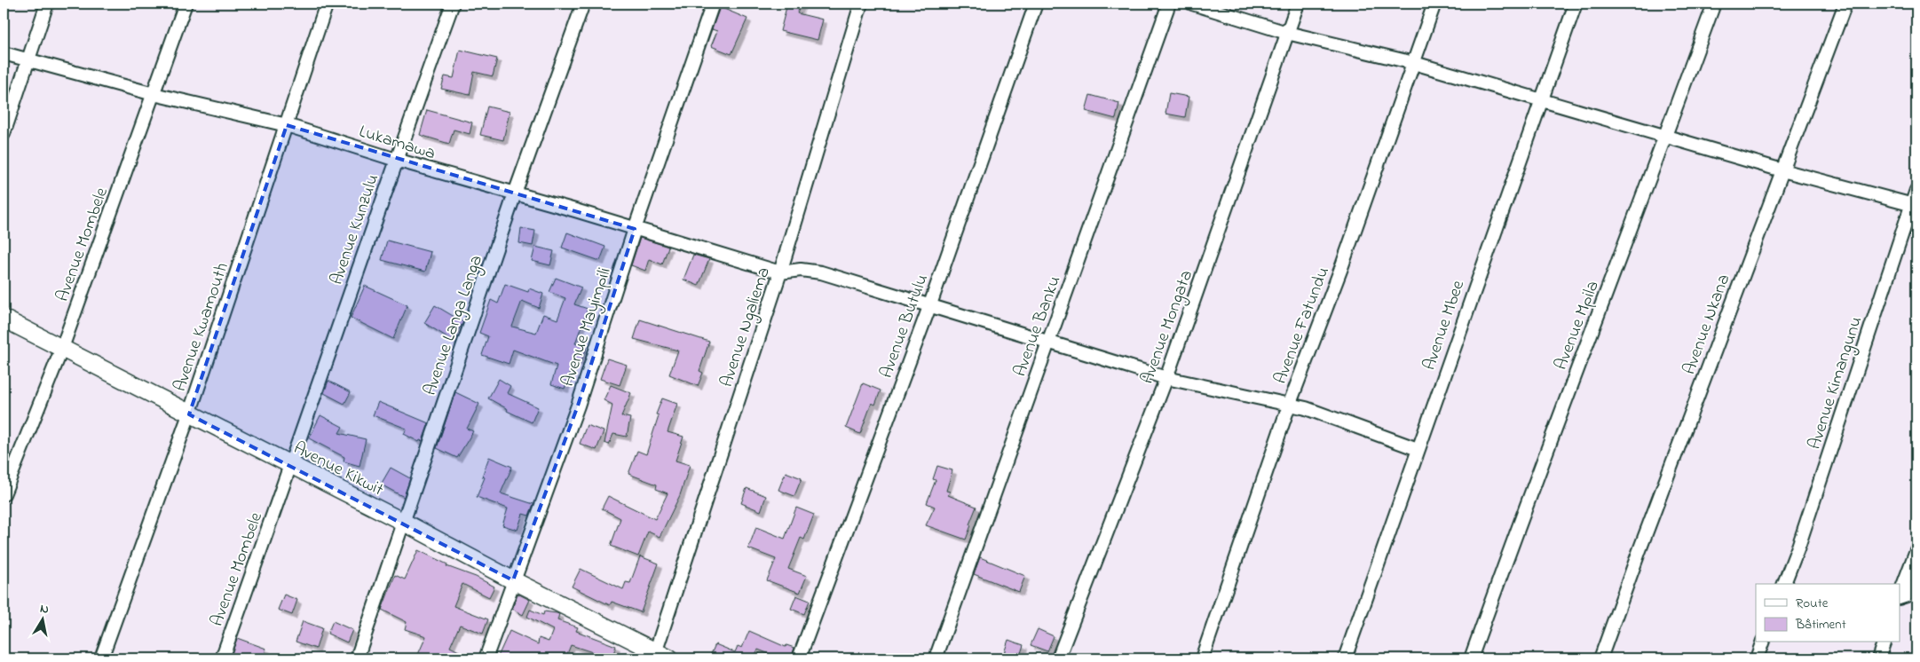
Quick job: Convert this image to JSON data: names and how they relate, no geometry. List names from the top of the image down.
{
  "streets": {
    "main road": ["Avenue Kikwit"],
    "street": [
      "Lukamawa",
      "Avenue Kunzulu",
      "Avenue Mombele",
      "Avenue Nkana",
      "Avenue Langa Langa",
      "Avenue Fatundu",
      "Avenue Mbee",
      "Avenue Mpila",
      "Avenue Butulu",
      "Avenue Banku",
      "Avenue Kwamouth",
      "Avenue Mayimpili",
      "Avenue Ngaliema",
      "Avenue Mongata",
      "Avenue Kimangunu"
    ]
  },
  "crossings": [
    ["Lukamawa", "Avenue Kunzulu"],
    ["Lukamawa", "Avenue Mombele"],
    ["Lukamawa", "Avenue Langa Langa"],
    ["Lukamawa", "Avenue Kwamouth"],
    ["Lukamawa", "Avenue Mayimpili"],
    ["Lukamawa", "Avenue Ngaliema"],
    ["Avenue Kunzulu", "Avenue Mombele"],
    ["Avenue Kunzulu", "Avenue Kikwit"],
    ["Avenue Mombele", "Avenue Kikwit"],
    ["Avenue Langa Langa", "Avenue Kikwit"],
    ["Avenue Kwamouth", "Avenue Kikwit"],
    ["Avenue Mayimpili", "Avenue Kikwit"],
    ["Avenue Ngaliema", "Avenue Kikwit"]
  ],
  "legend": ["Route", "Bâtiment"],
  "north": "top"
}
